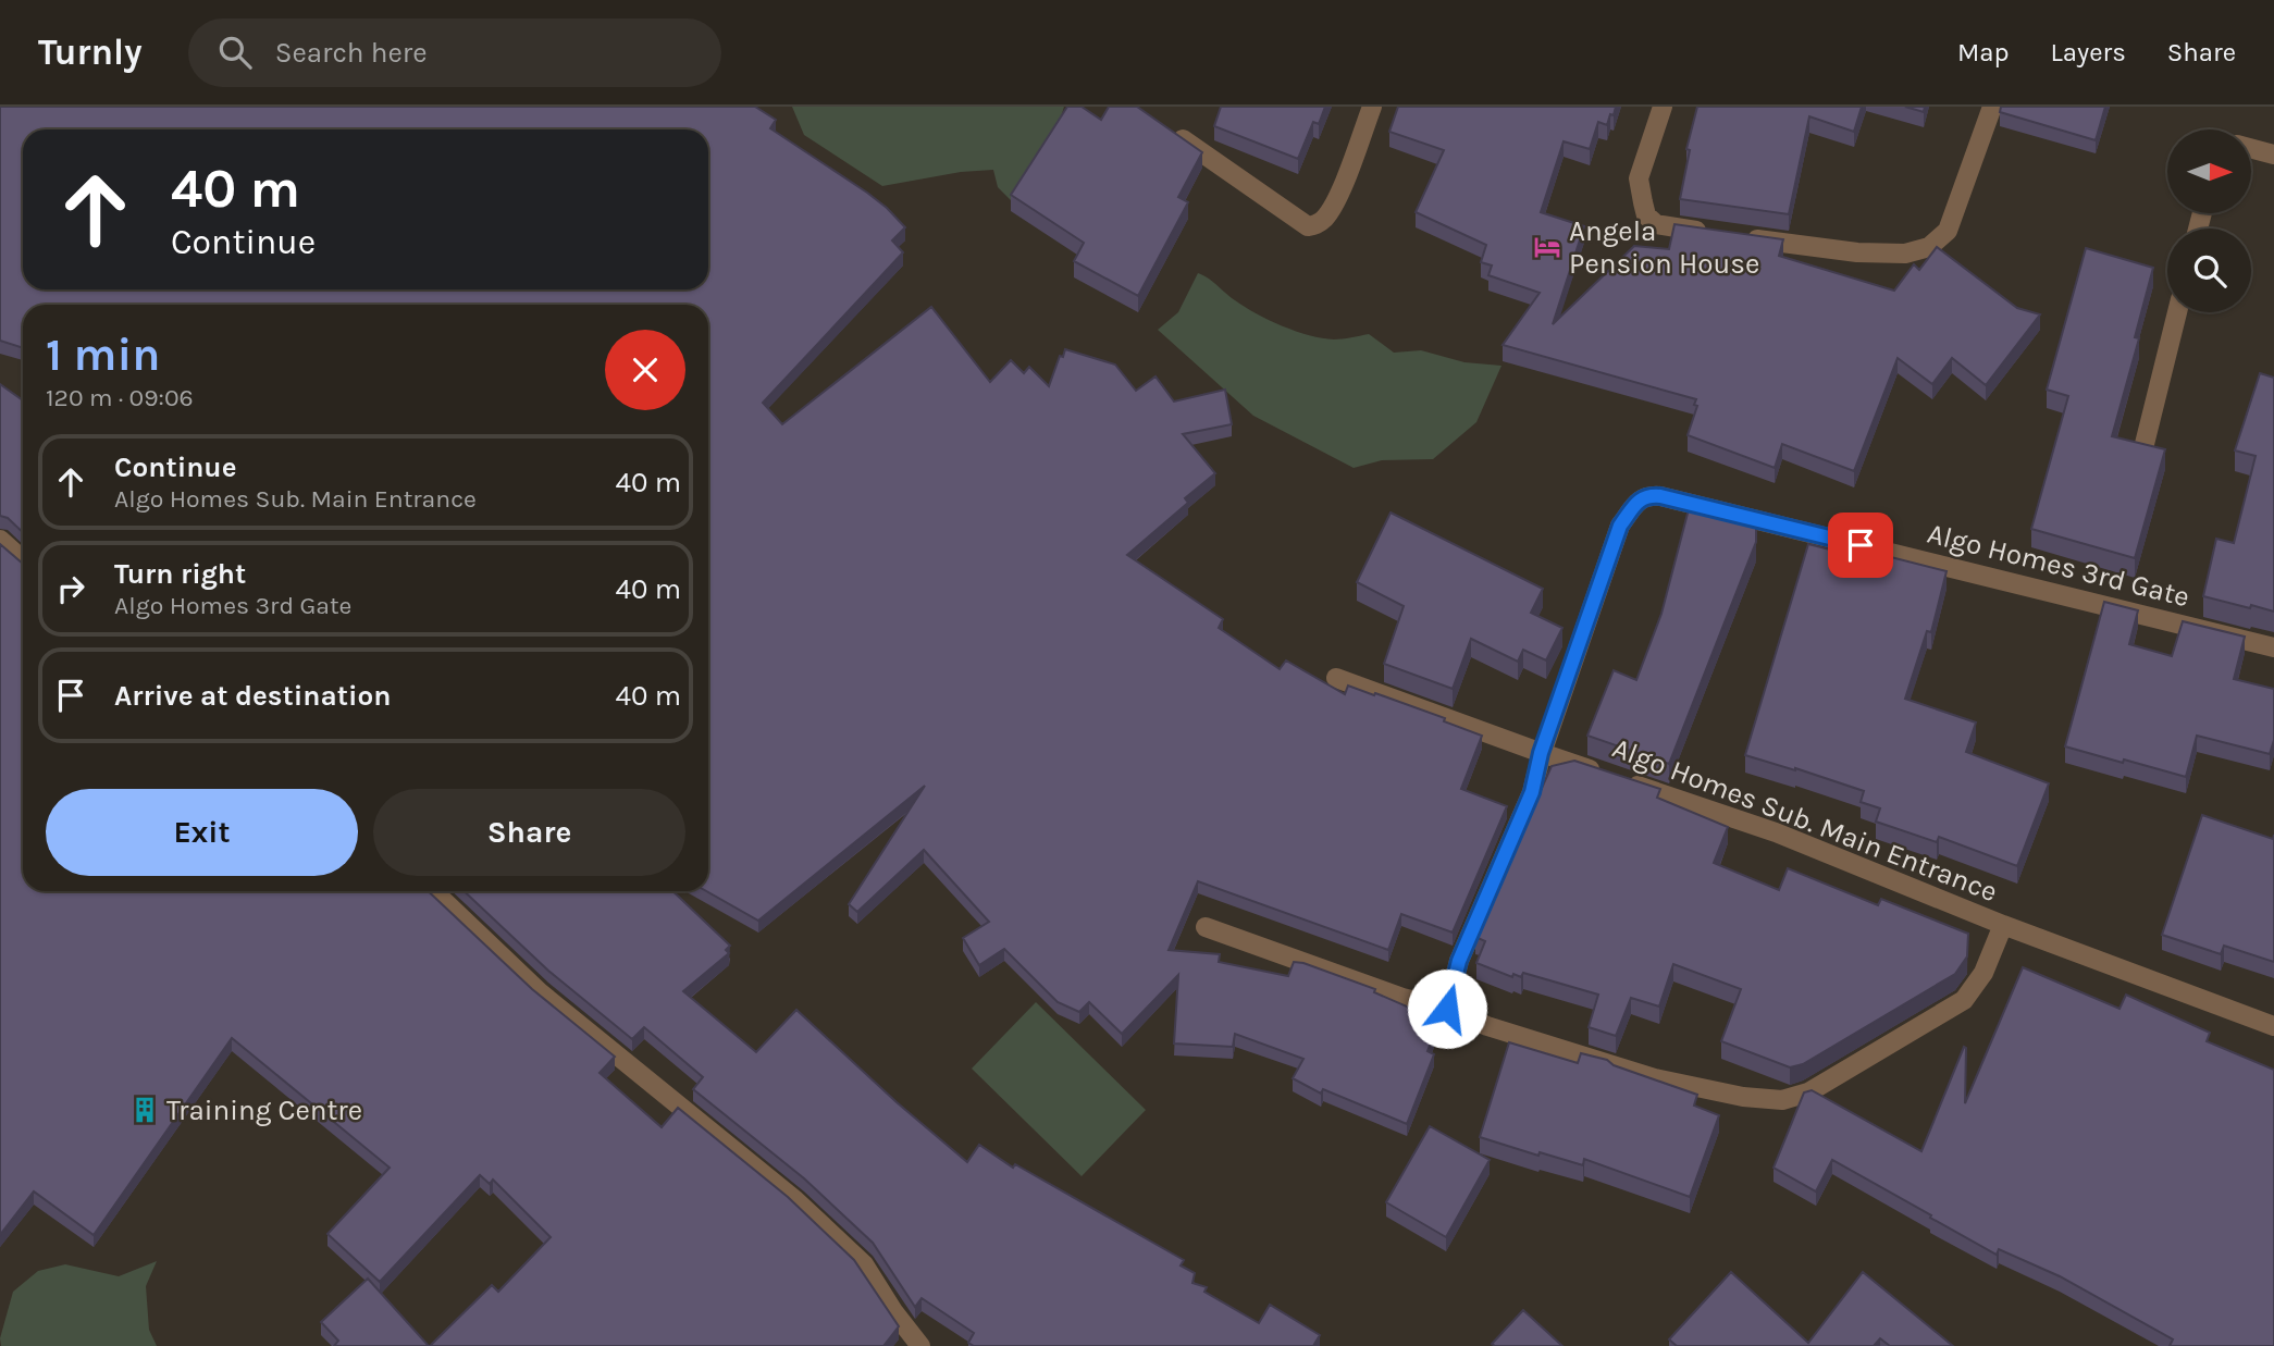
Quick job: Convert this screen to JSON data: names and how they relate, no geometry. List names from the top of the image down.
{
  "streets": {
    "street": ["Algo Homes 3rd Gate", "Algo Homes Sub. Main Entrance"]
  },
  "crossings": [
    ["Algo Homes 3rd Gate", "Algo Homes Sub. Main Entrance"]
  ],
  "places": {
    "hotel": ["Angela Pension House"],
    "building": ["Training Centre"]
  },
  "north": "right",
  "page": {
    "header": "Turnly",
    "search": "Search here",
    "nav": ["Map", "Layers", "Share"],
    "turn": ["40 m", "Continue"],
    "heading": ["1 min", "120 m · 09:06"],
    "list": [
      {
        "name": "Continue",
        "note": "Algo Homes Sub. Main Entrance",
        "value": "40 m"
      },
      {
        "name": "Turn right",
        "note": "Algo Homes 3rd Gate",
        "value": "40 m"
      },
      {
        "name": "Arrive at destination",
        "value": "40 m"
      }
    ],
    "buttons": ["Exit", "Share"]
  }
}
